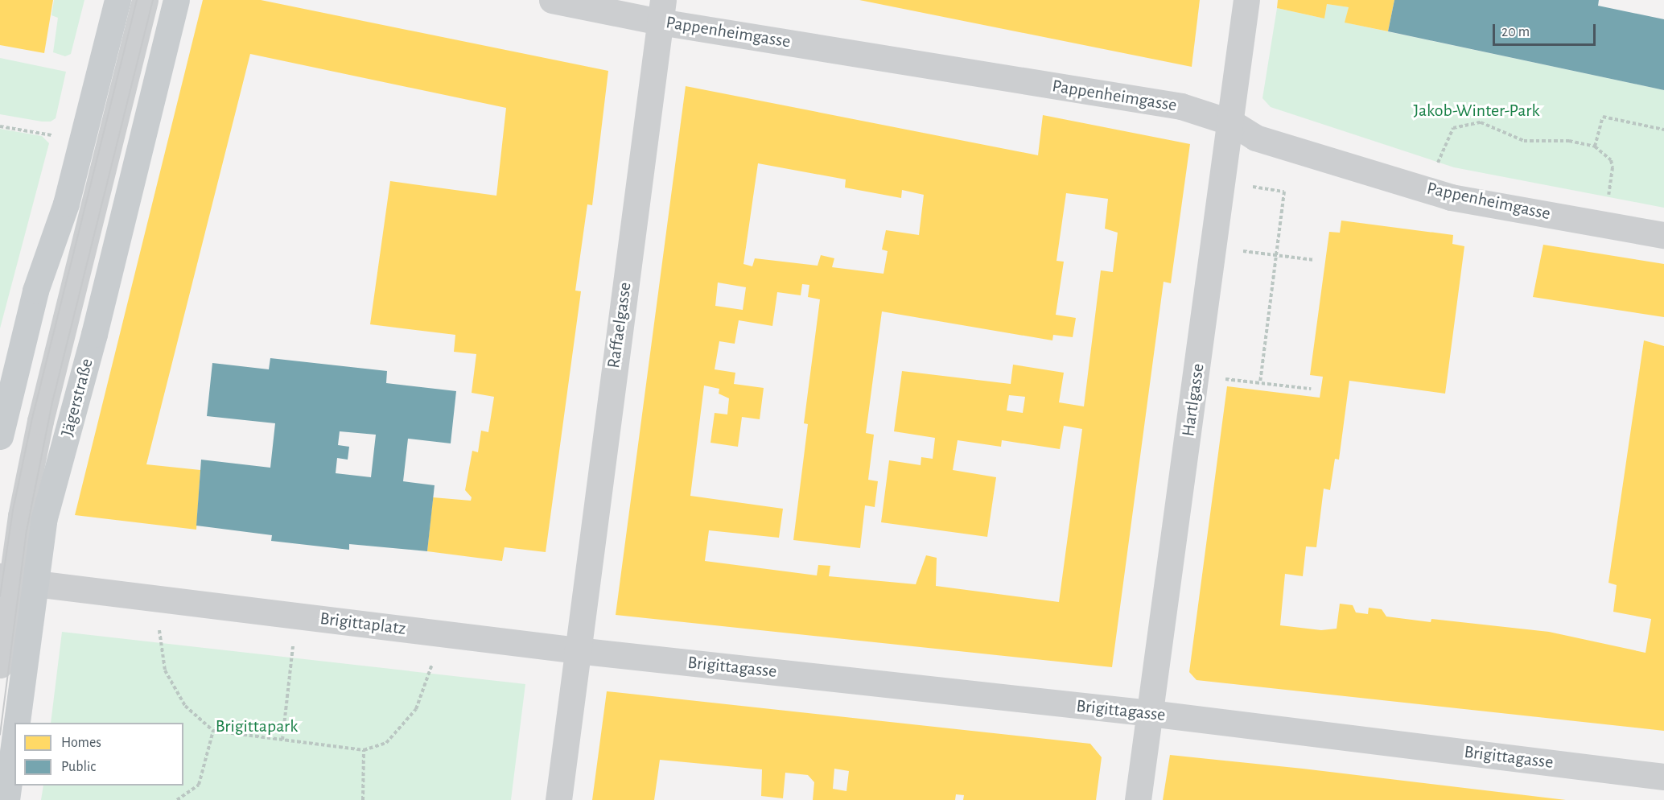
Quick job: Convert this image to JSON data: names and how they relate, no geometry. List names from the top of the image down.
{
  "streets": {
    "main road": ["Jägerstraße"],
    "street": [
      "Pappenheimgasse",
      "Raffaelgasse",
      "Hartlgasse",
      "Brigittaplatz",
      "Brigittagasse"
    ]
  },
  "crossings": [
    ["Pappenheimgasse", "Raffaelgasse"],
    ["Pappenheimgasse", "Hartlgasse"],
    ["Raffaelgasse", "Brigittaplatz"],
    ["Raffaelgasse", "Brigittagasse"],
    ["Jägerstraße", "Brigittaplatz"],
    ["Hartlgasse", "Brigittagasse"],
    ["Brigittaplatz", "Brigittagasse"]
  ],
  "parks": ["Jakob-Winter-Park", "Brigittapark"],
  "legend": ["Homes", "Public"],
  "scale_bar": "20 m"
}
